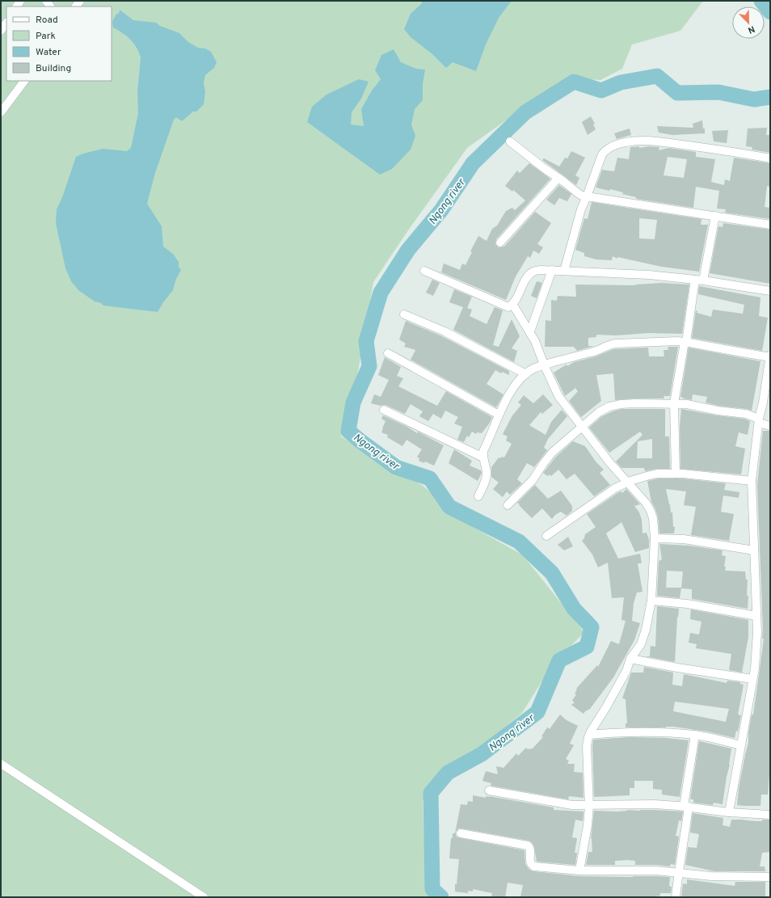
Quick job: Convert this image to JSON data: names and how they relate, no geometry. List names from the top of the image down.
{
  "water": ["Ngong river"],
  "legend": [
    "Road",
    "Park",
    "Water",
    "Building"
  ],
  "north": "bottom right"
}
